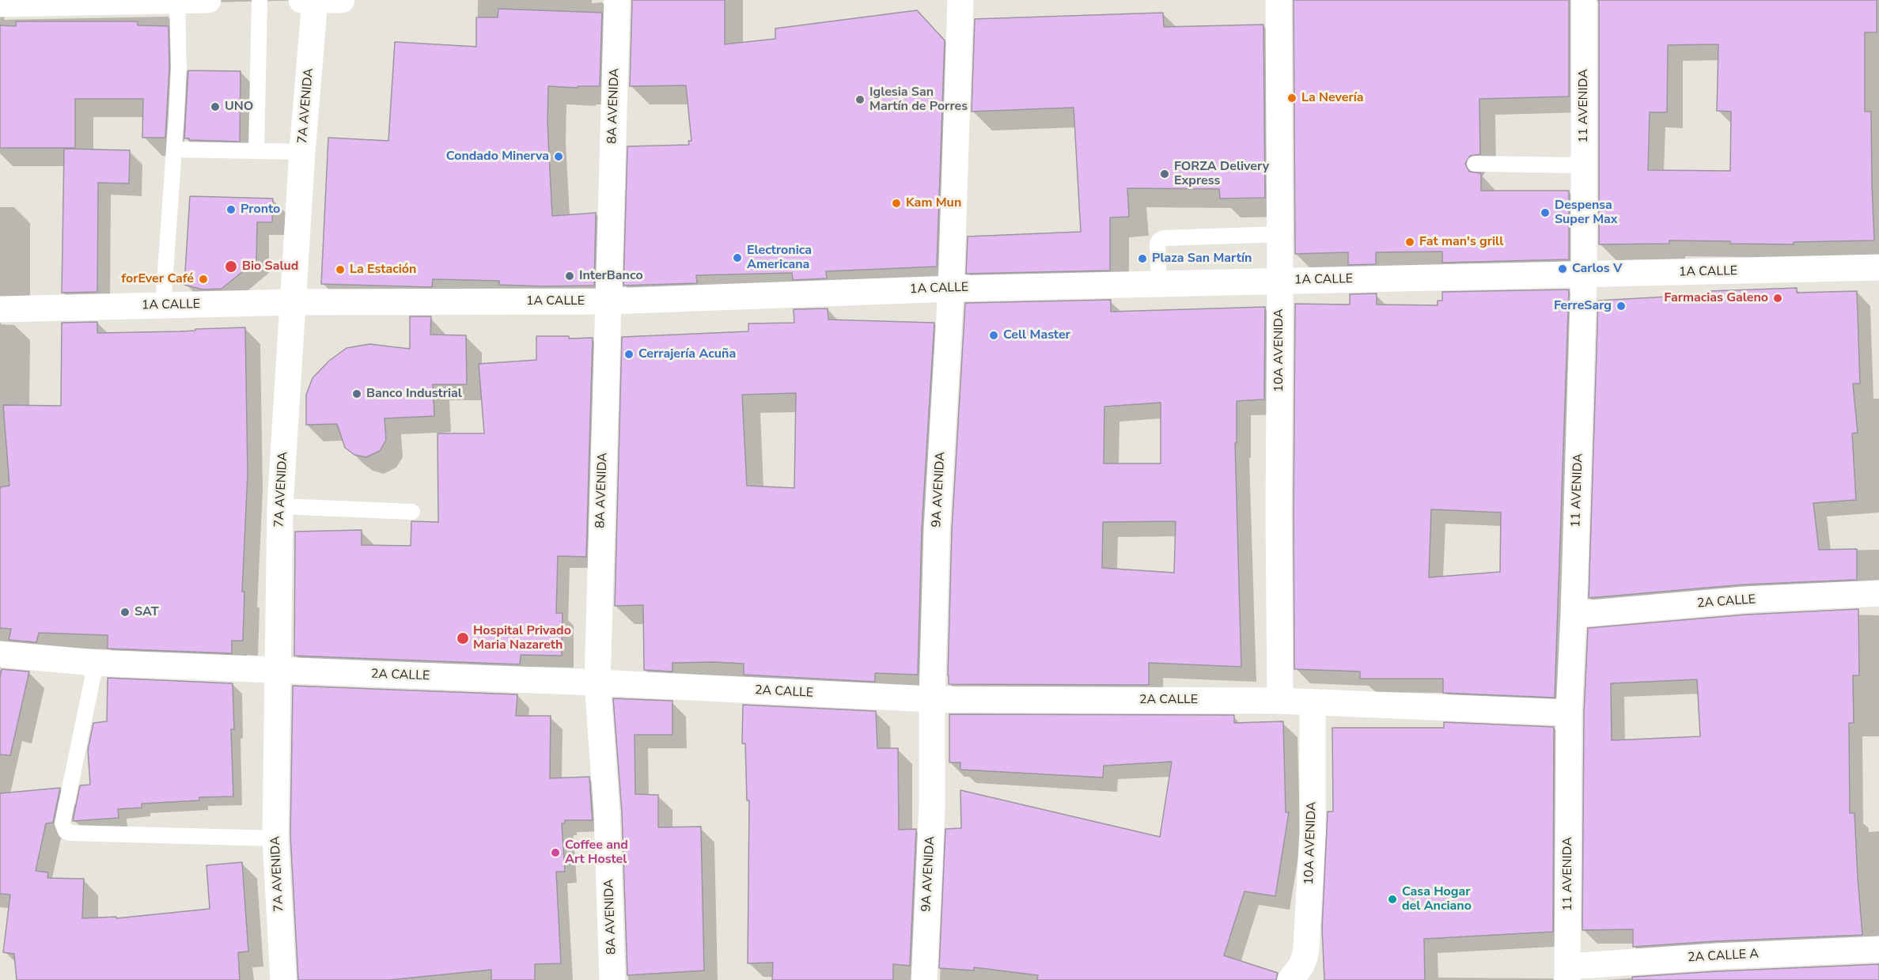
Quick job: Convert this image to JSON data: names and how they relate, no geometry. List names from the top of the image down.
{
  "streets": {
    "street": [
      "7A AVENIDA",
      "8A AVENIDA",
      "11 AVENIDA",
      "1A CALLE",
      "10A AVENIDA",
      "9A AVENIDA",
      "2A CALLE",
      "2A CALLE A"
    ]
  },
  "crossings": [
    ["7A AVENIDA", "1A CALLE"],
    ["7A AVENIDA", "2A CALLE"],
    ["8A AVENIDA", "1A CALLE"],
    ["8A AVENIDA", "2A CALLE"],
    ["11 AVENIDA", "1A CALLE"],
    ["11 AVENIDA", "2A CALLE"],
    ["11 AVENIDA", "2A CALLE A"],
    ["1A CALLE", "10A AVENIDA"],
    ["1A CALLE", "9A AVENIDA"],
    ["10A AVENIDA", "2A CALLE"],
    ["9A AVENIDA", "2A CALLE"]
  ],
  "places": [
    "La Nevería",
    "Iglesia San Martín de Porres",
    "UNO",
    "Condado Minerva",
    "FORZA Delivery Express",
    "Kam Mun",
    "Pronto",
    "Despensa Super Max",
    "Fat man's grill",
    "Electronica Americana",
    "Plaza San Martín",
    "Bio Salud",
    "Carlos V",
    "La Estación",
    "InterBanco",
    "forEver Café",
    "Farmacias Galeno",
    "FerreSarg",
    "Cell Master",
    "Cerrajería Acuña",
    "Banco Industrial",
    "SAT",
    "Hospital Privado Maria Nazareth",
    "Coffee and Art Hostel",
    "Casa Hogar del Anciano"
  ]
}
